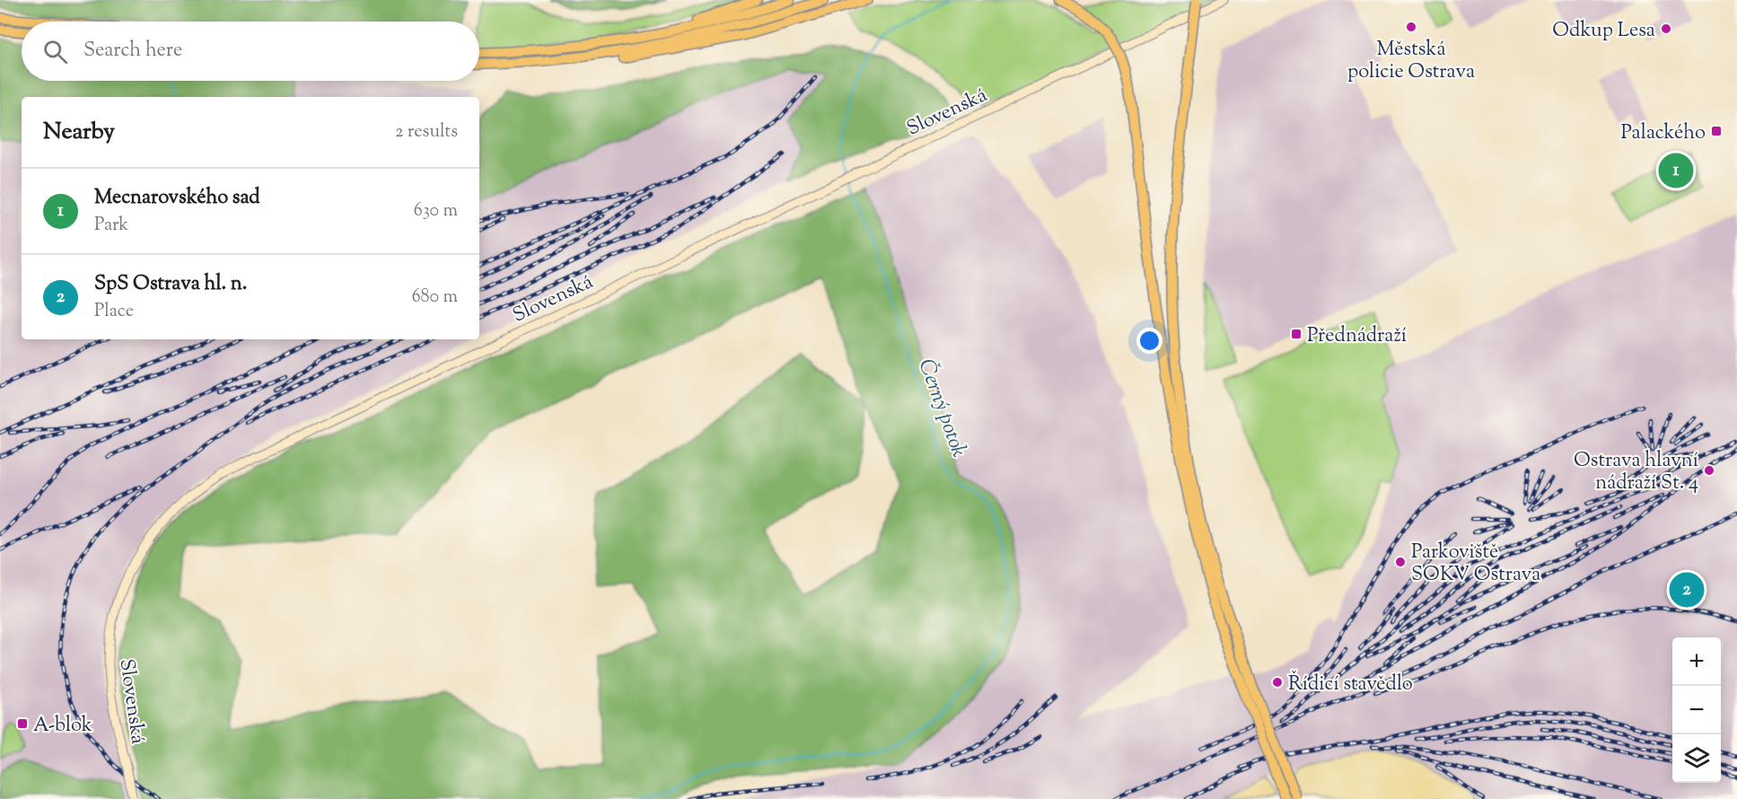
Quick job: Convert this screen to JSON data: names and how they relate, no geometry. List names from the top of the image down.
{
  "streets": {
    "street": ["Slovenská"]
  },
  "water": ["Černý potok"],
  "places": {
    "other": [
      "Městská policie Ostrava",
      "Odkup Lesa",
      "Ostrava hlavní nádraží St. 4",
      "Parkoviště SOKV Ostrava",
      "Řídicí stavědlo"
    ],
    "transit": ["Palackého", "Přednádraží", "A-blok"]
  },
  "page": {
    "search": "Search here",
    "heading": ["Nearby", "2 results"],
    "pins": ["1", "2"],
    "list": [
      {
        "mark": "1",
        "name": "Mecnarovského sad",
        "note": "Park",
        "value": "630 m"
      },
      {
        "mark": "2",
        "name": "SpS Ostrava hl. n.",
        "note": "Place",
        "value": "680 m"
      }
    ],
    "map_buttons": ["+", "−"]
  }
}
